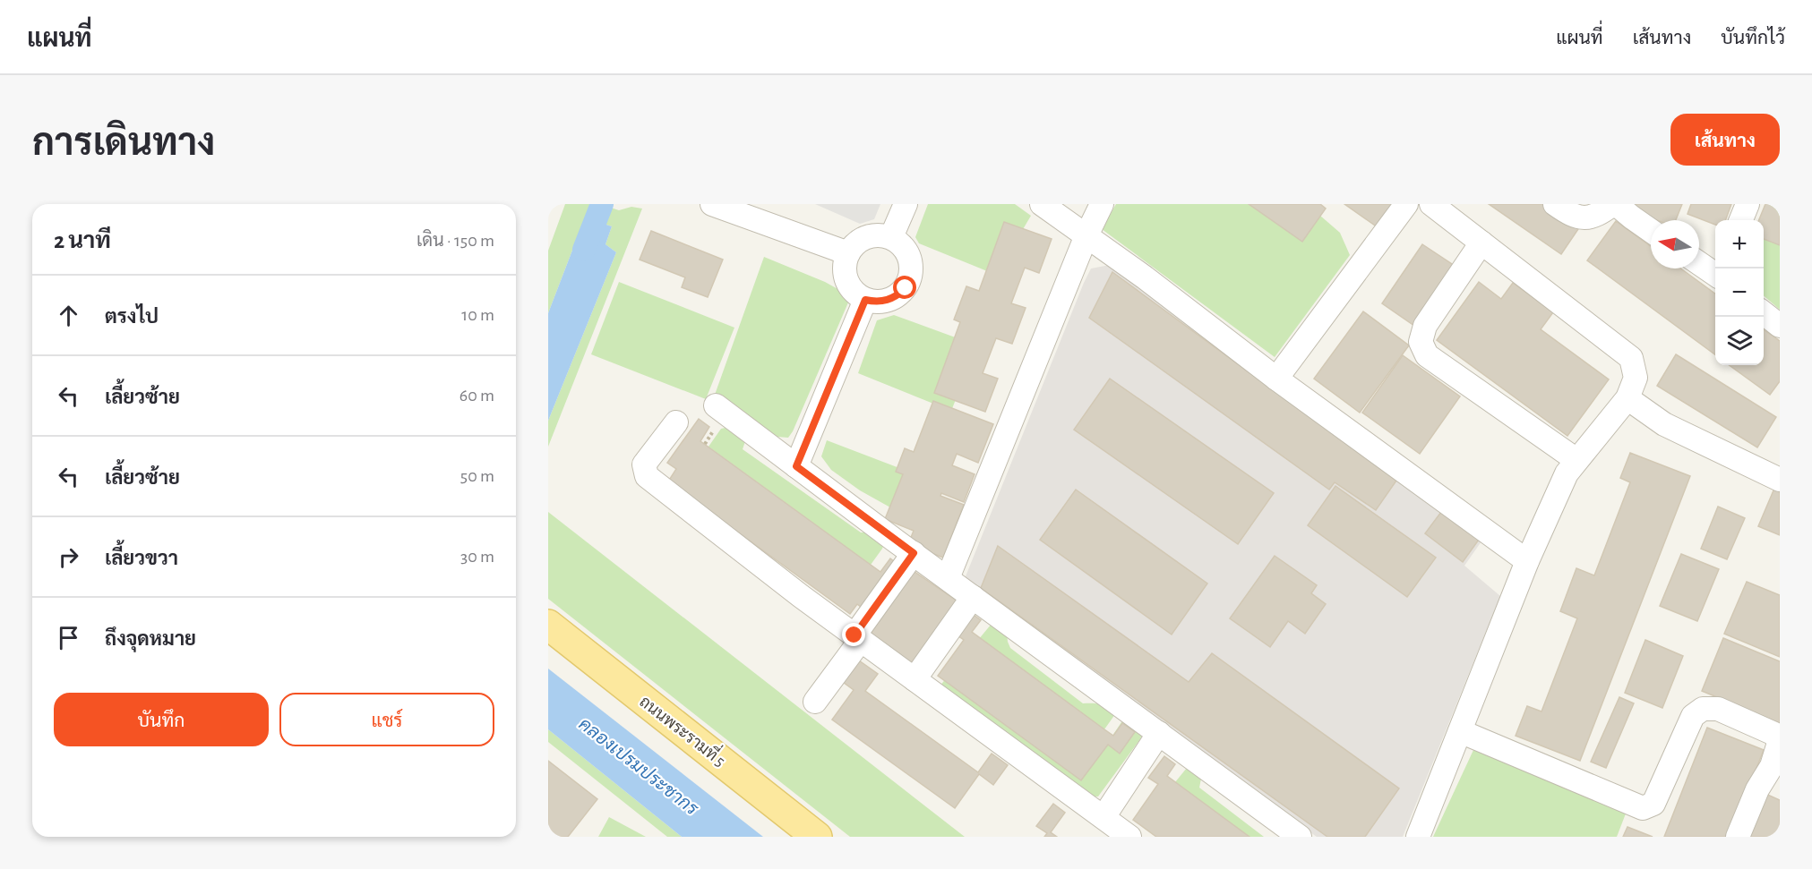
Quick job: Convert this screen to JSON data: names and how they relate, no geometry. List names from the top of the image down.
{
  "streets": {
    "main road": ["ถนนพระรามที่ 5"]
  },
  "water": ["คลองเปรมประชากร"],
  "north": "left",
  "page": {
    "header": "แผนที่",
    "nav": ["แผนที่", "เส้นทาง", "บันทึกไว้"],
    "buttons": [
      "เส้นทาง",
      ["บันทึก", "แชร์"]
    ],
    "title": "การเดินทาง",
    "heading": ["2 นาที", "เดิน · 150 m"],
    "map_buttons": ["+", "−"],
    "list": [
      ["ตรงไป", "10 m"],
      ["เลี้ยวซ้าย", "60 m"],
      ["เลี้ยวซ้าย", "50 m"],
      ["เลี้ยวขวา", "30 m"],
      "ถึงจุดหมาย"
    ]
  }
}
